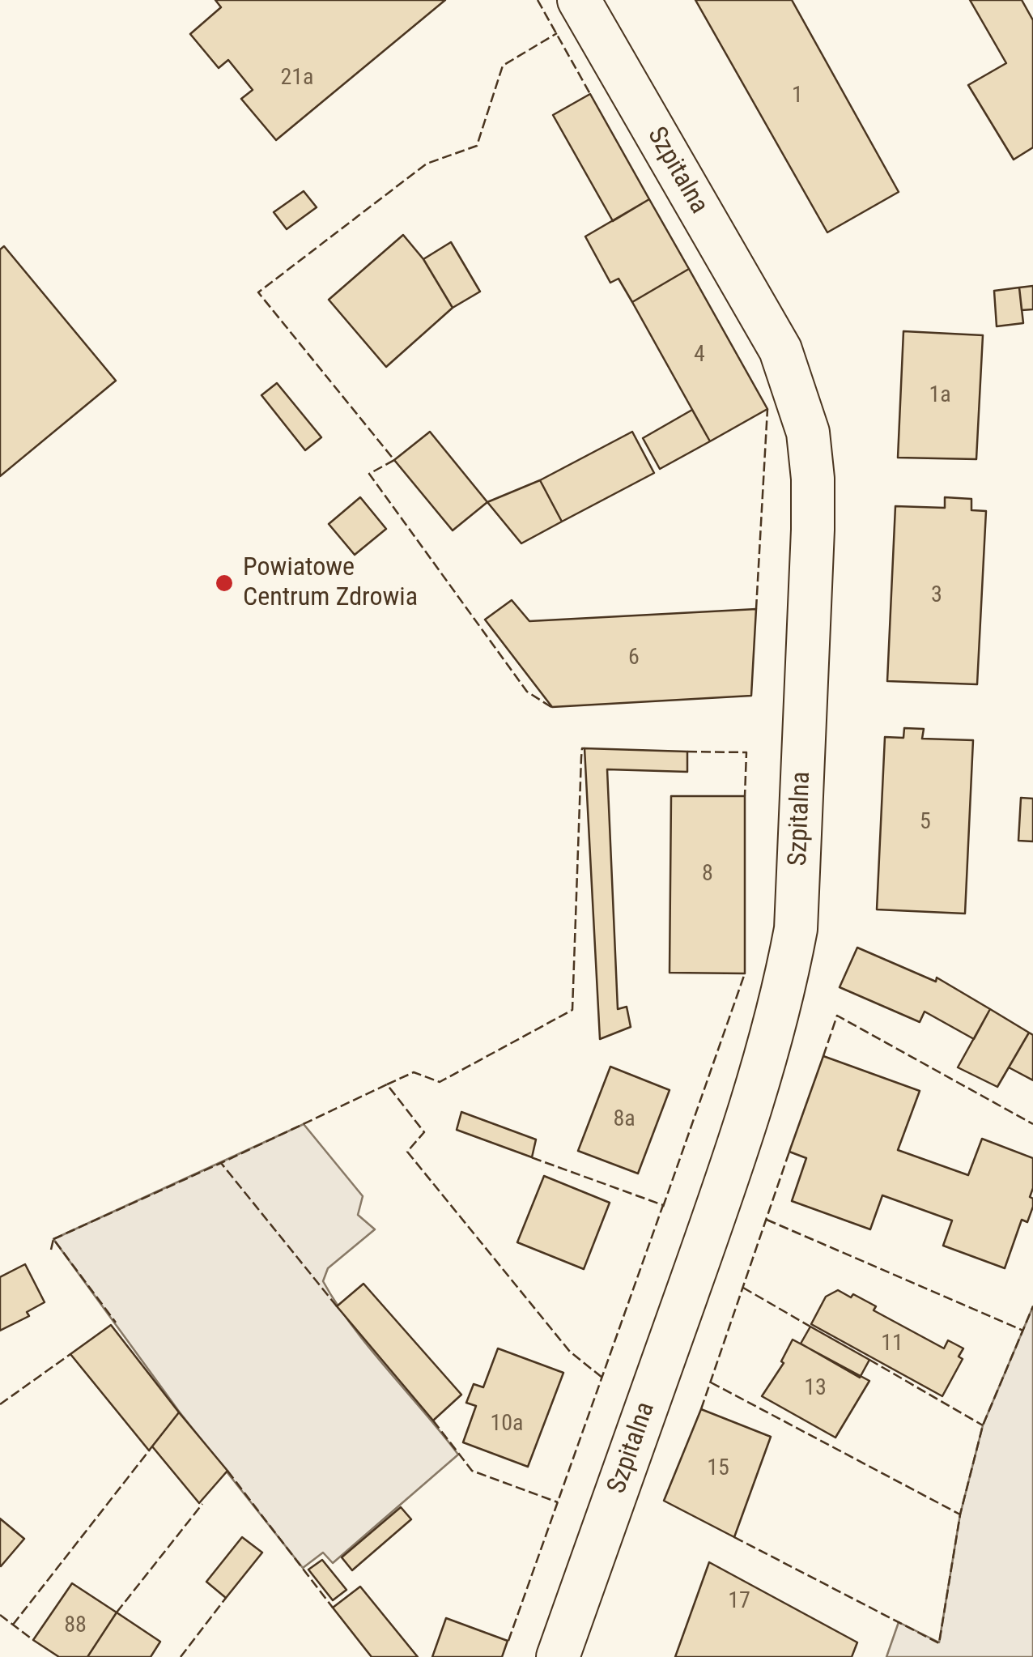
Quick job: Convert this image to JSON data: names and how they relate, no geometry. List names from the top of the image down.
{
  "streets": {
    "street": ["Szpitalna"]
  },
  "places": ["Powiatowe Centrum Zdrowia"],
  "house_numbers": [
    "21a",
    "1",
    "4",
    "1a",
    "3",
    "6",
    "5",
    "8",
    "8a",
    "11",
    "13",
    "10a",
    "15",
    "17",
    "88"
  ]
}
